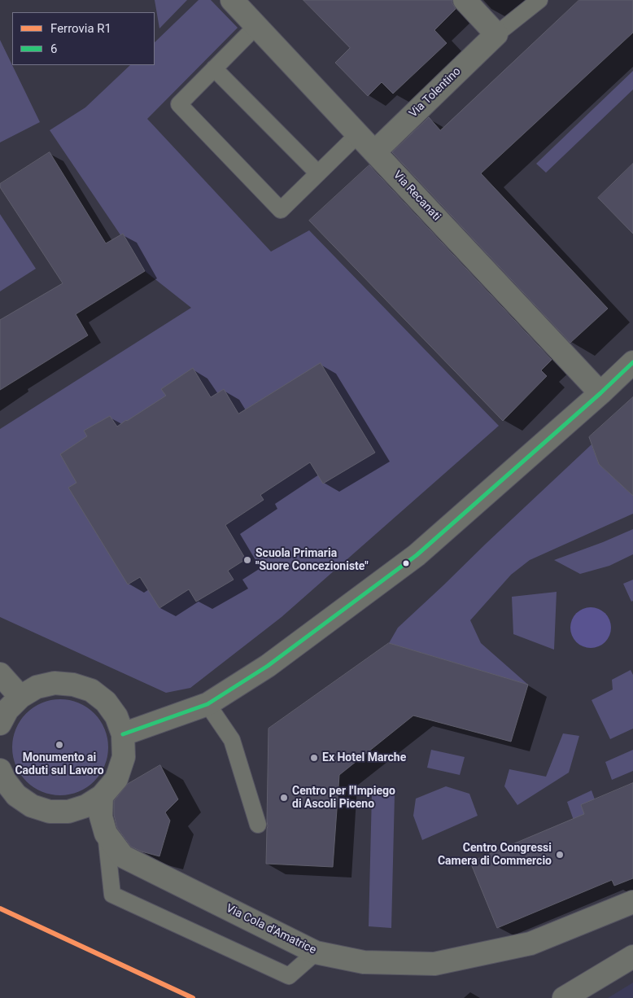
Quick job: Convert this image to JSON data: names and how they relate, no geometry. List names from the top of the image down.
{
  "streets": {
    "street": ["Via Tolentino", "Via Recanati", "Via Cola d'Amatrice"]
  },
  "crossings": [
    ["Via Tolentino", "Via Recanati"]
  ],
  "places": [
    "Scuola Primaria \"Suore Concezioniste\"",
    "Monumento ai Caduti sul Lavoro",
    "Ex Hotel Marche",
    "Centro per l'Impiego di Ascoli Piceno",
    "Centro Congressi Camera di Commercio"
  ],
  "lines": ["transit line 6", "rail line R1"],
  "legend": ["Ferrovia R1", "6"]
}
